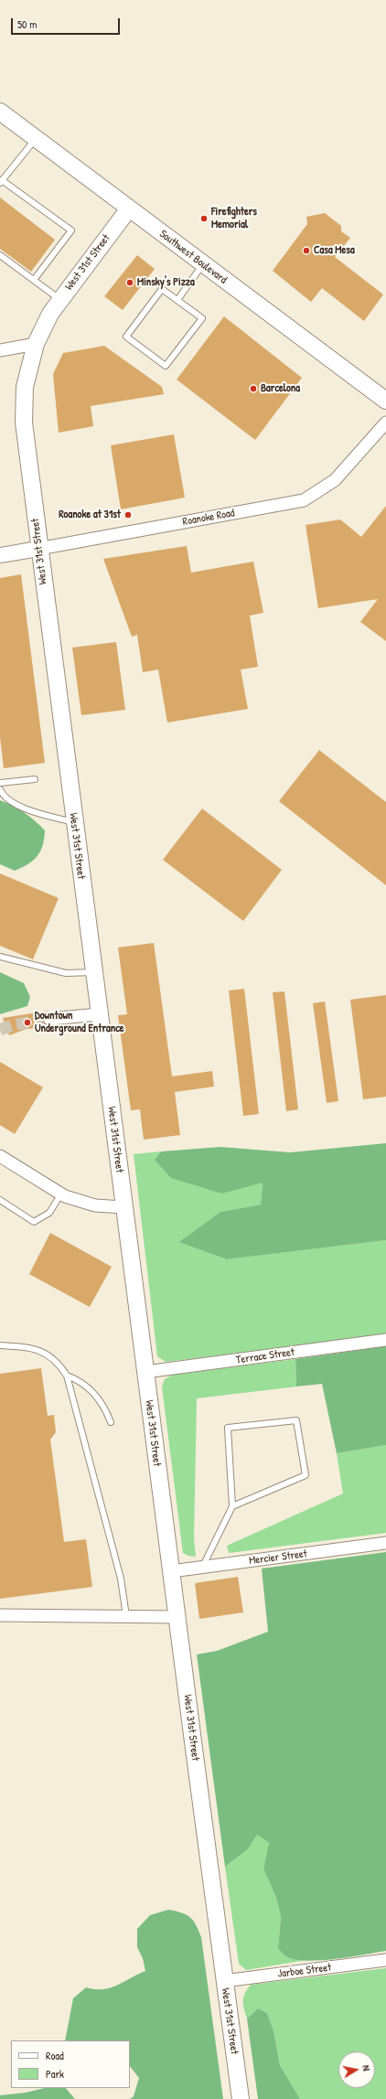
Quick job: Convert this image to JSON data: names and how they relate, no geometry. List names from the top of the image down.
{
  "streets": {
    "main road": ["Southwest Boulevard", "West 31st Street"],
    "street": [
      "Roanoke Road",
      "Terrace Street",
      "Mercier Street",
      "Jarboe Street"
    ]
  },
  "crossings": [
    ["Southwest Boulevard", "West 31st Street"],
    ["West 31st Street", "Roanoke Road"],
    ["West 31st Street", "Terrace Street"],
    ["West 31st Street", "Mercier Street"],
    ["West 31st Street", "Jarboe Street"]
  ],
  "places": [
    "Firefighters Memorial",
    "Casa Mesa",
    "Minsky's Pizza",
    "Barcelona",
    "Roanoke at 31st",
    "Downtown Underground Entrance"
  ],
  "legend": ["Road", "Park"],
  "scale_bar": "50 m",
  "north": "right"
}
